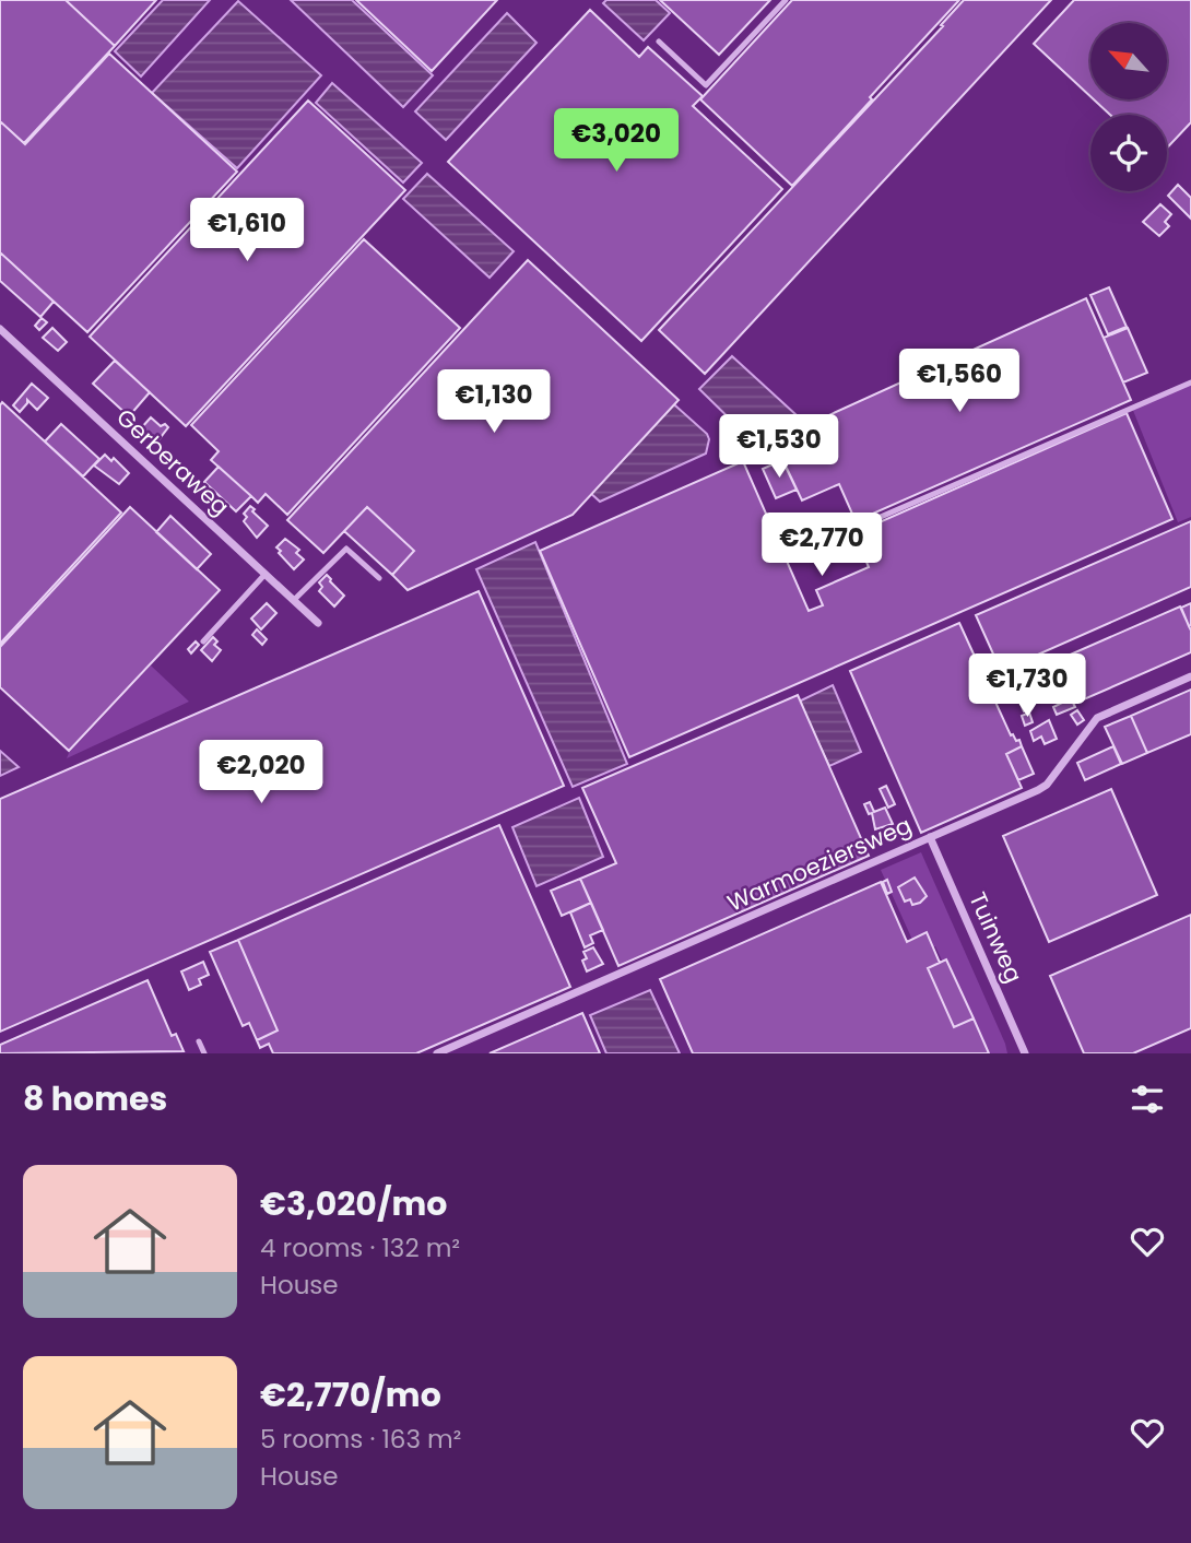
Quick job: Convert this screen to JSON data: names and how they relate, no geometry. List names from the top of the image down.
{
  "streets": {
    "street": ["Gerberaweg", "Warmoeziersweg", "Tuinweg"]
  },
  "crossings": [
    ["Warmoeziersweg", "Tuinweg"]
  ],
  "north": "top left",
  "page": {
    "price": [
      "€3,020",
      "€1,610",
      "€1,560",
      "€1,130",
      "€1,530",
      "€2,770",
      "€1,730",
      "€2,020"
    ],
    "heading": "8 homes",
    "list": [
      {
        "name": "€3,020/mo",
        "note": "4 rooms · 132 m² · House"
      },
      {
        "name": "€2,770/mo",
        "note": "5 rooms · 163 m² · House"
      }
    ]
  }
}
